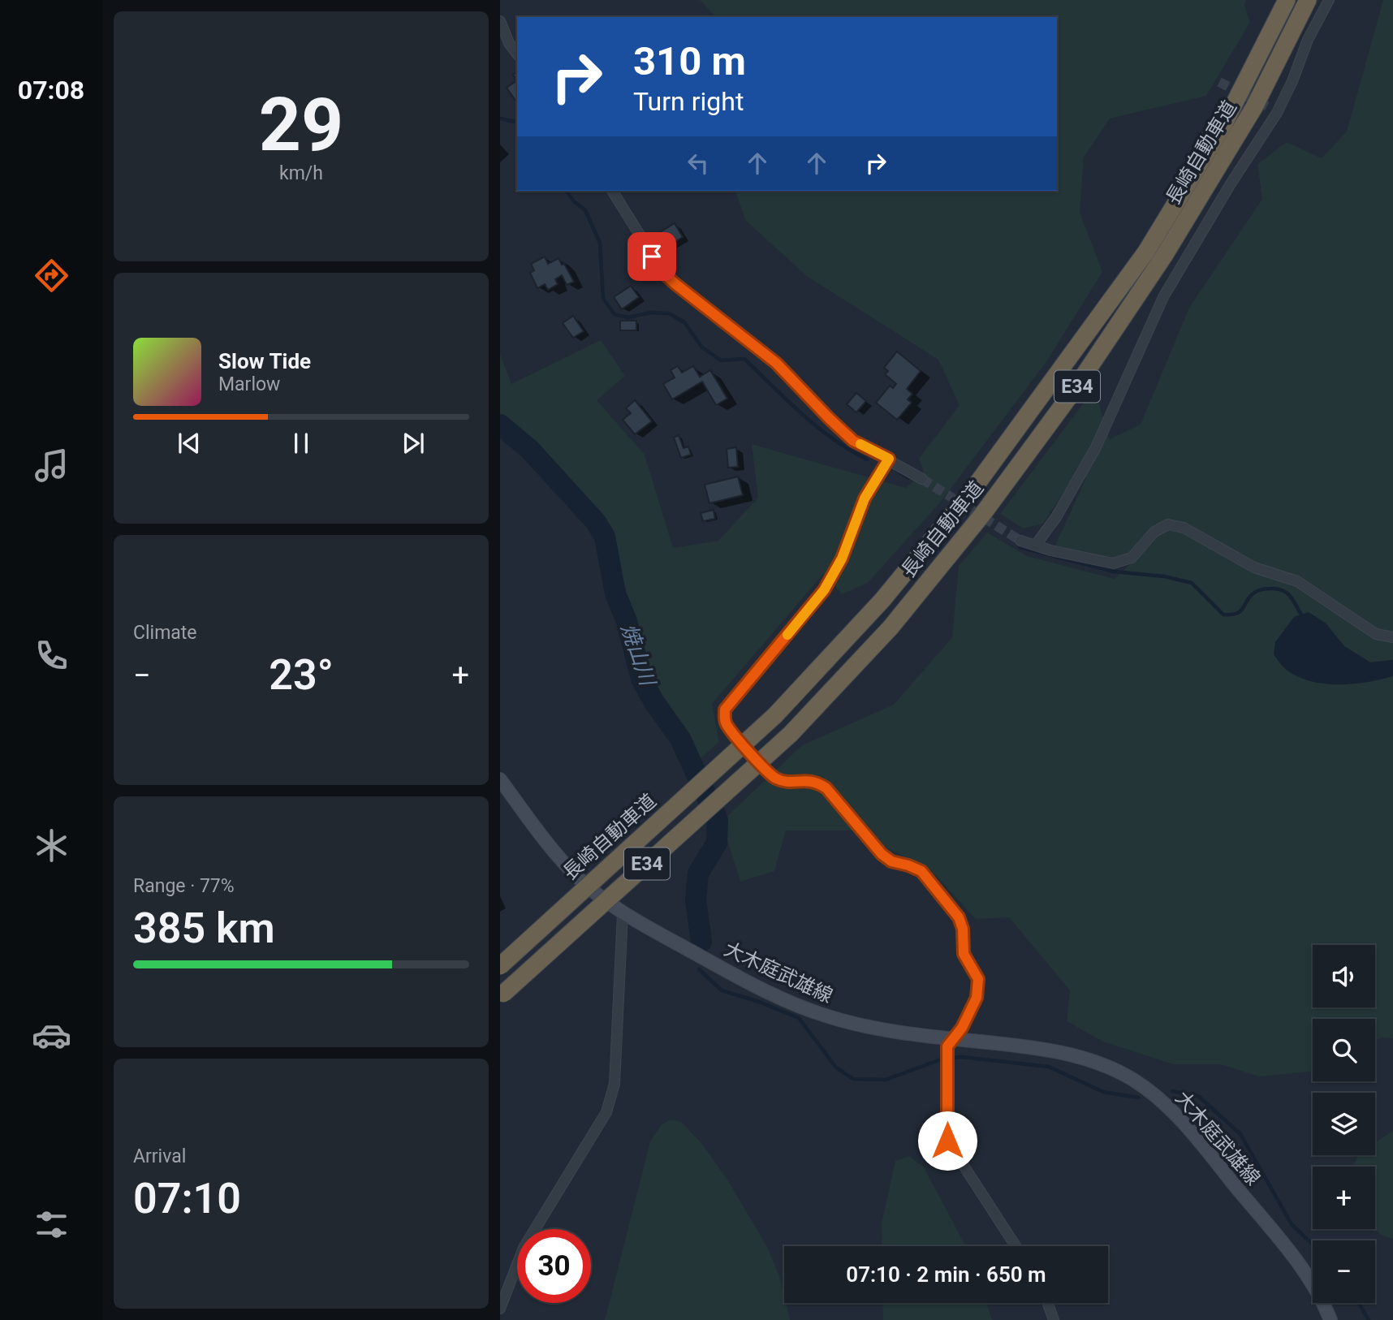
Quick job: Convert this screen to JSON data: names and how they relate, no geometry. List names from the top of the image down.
{
  "streets": {
    "highway": ["長崎自動車道", "E34"],
    "main road": ["大木庭武雄線"]
  },
  "water": ["焼山川"],
  "page": {
    "tabs": "07:08",
    "tile": [
      ["29", "km/h"],
      "Climate",
      ["Range · 77%", "385 km"],
      ["Arrival", "07:10"]
    ],
    "turn": ["310 m", "Turn right"],
    "song": ["Slow Tide", "Marlow"],
    "heat": ["−", "23°", "+"],
    "map_buttons": ["+", "−"],
    "limit": "30",
    "trip": "07:10 · 2 min · 650 m"
  }
}
